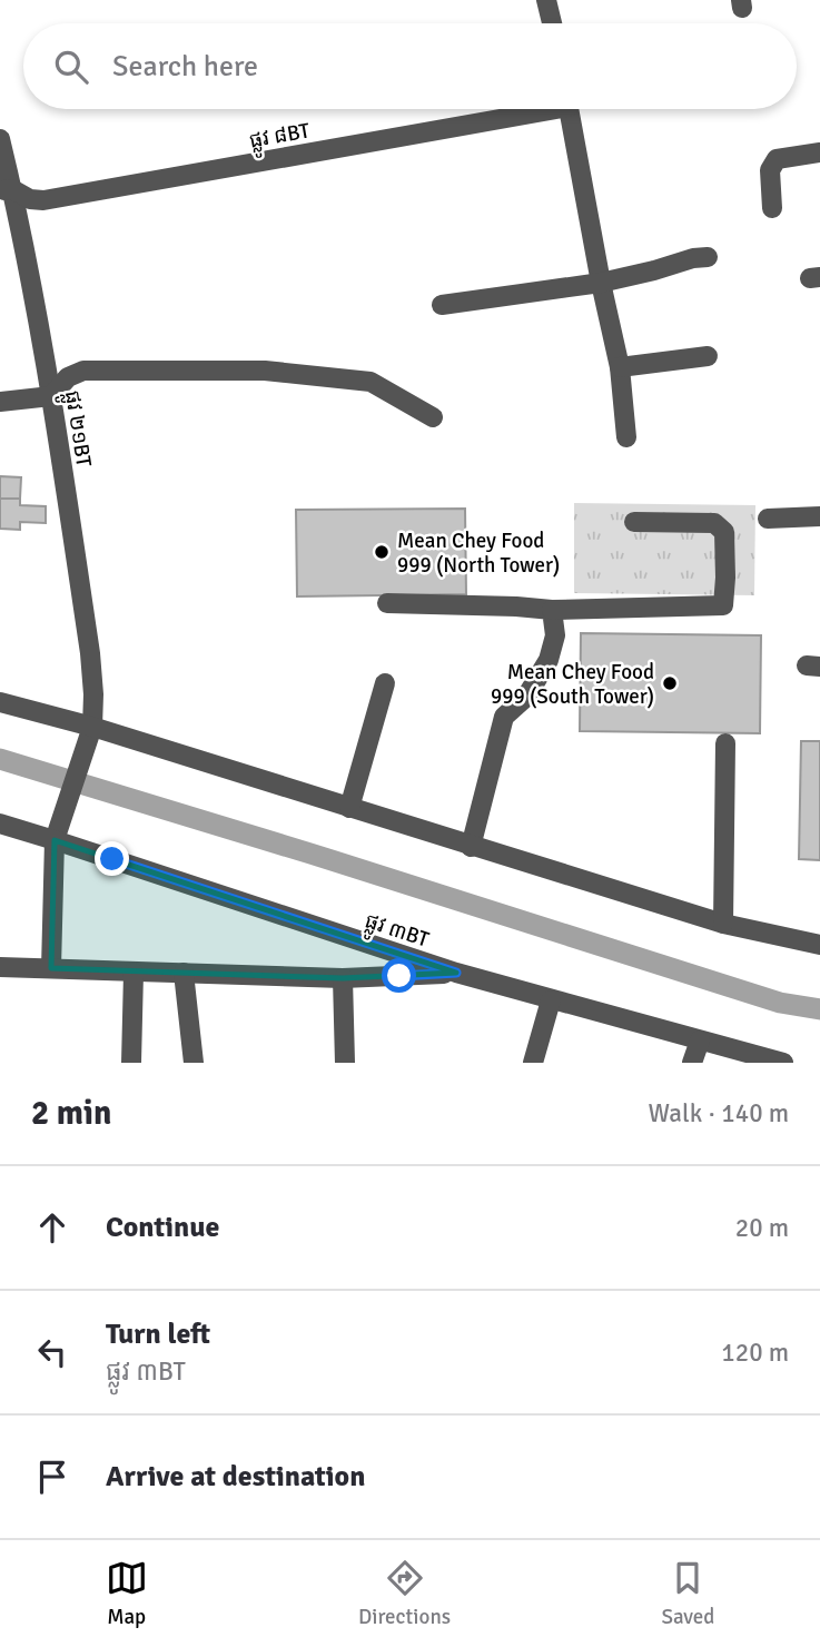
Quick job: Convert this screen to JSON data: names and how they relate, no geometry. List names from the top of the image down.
{
  "streets": {
    "street": ["ផ្លូវ ៨BT", "ផ្លូវ ២១BT", "ផ្លូវ ៣BT"]
  },
  "crossings": [
    ["ផ្លូវ ៨BT", "ផ្លូវ ២១BT"],
    ["ផ្លូវ ២១BT", "ផ្លូវ ៣BT"]
  ],
  "places": ["Mean Chey Food 999 (North Tower)", "Mean Chey Food 999 (South Tower)"],
  "page": {
    "search": "Search here",
    "heading": ["2 min", "Walk · 140 m"],
    "list": [
      ["Continue", "20 m"],
      ["Turn left", "ផ្លូវ ៣BT", "120 m"],
      "Arrive at destination"
    ],
    "nav": ["Map", "Directions", "Saved"]
  }
}
